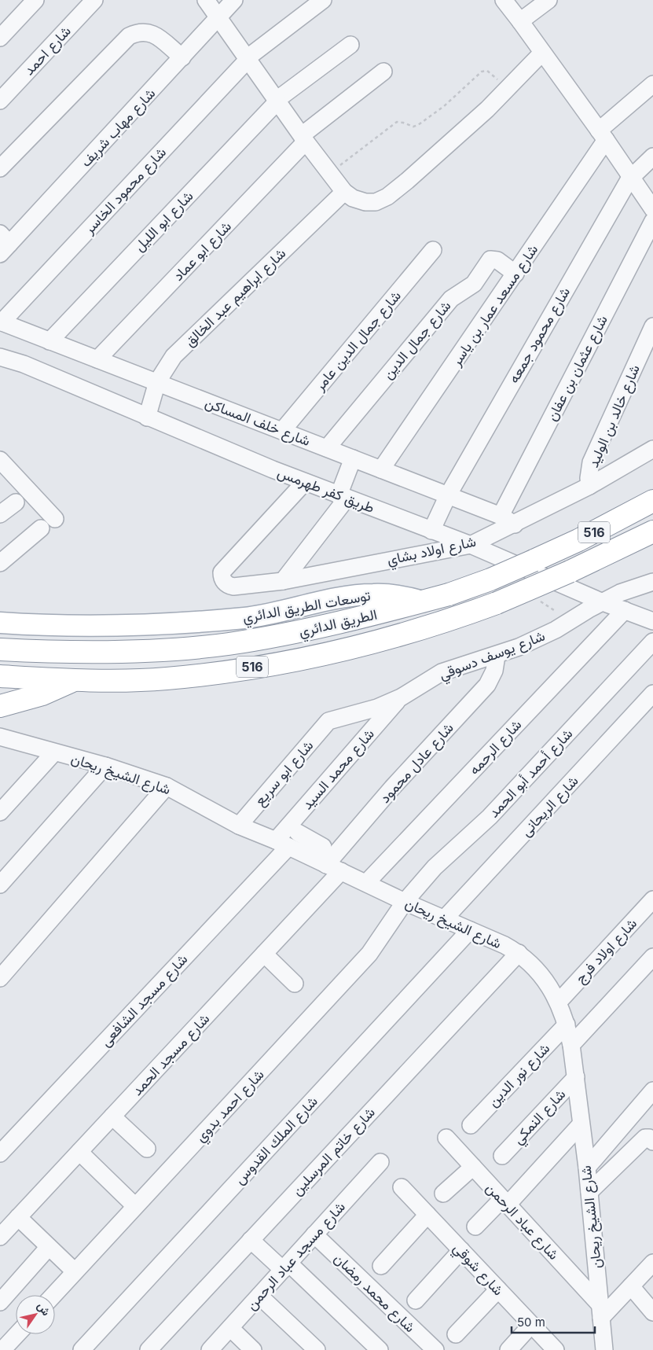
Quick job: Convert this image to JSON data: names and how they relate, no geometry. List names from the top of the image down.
{
  "streets": {
    "highway": ["516", "الطريق الدائري"],
    "main road": ["توسعات الطريق الدائري"],
    "street": [
      "شارع احمد",
      "شارع مهاب شريف",
      "شارع محمود الخاسر",
      "شارع ابو الليل",
      "شارع ابو عماد",
      "شارع ابراهيم عبد الخالق",
      "شارع مسعد عمار بن ياسر",
      "شارع محمود جمعه",
      "شارع جمال الدين",
      "شارع جمال الدين عامر",
      "شارع عثمان بن عفان",
      "شارع خالد بن الوليد",
      "شارع خلف المساكن",
      "طريق كفر طهرمس",
      "شارع اولاد بشاي",
      "شارع يوسف دسوقي",
      "شارع الرحمه",
      "شارع عادل محمود",
      "شارع محمد السيد",
      "شارع ابو سريع",
      "شارع أحمد أبو الحمد",
      "شارع الشيخ ريحان",
      "شارع الريحانى",
      "شارع اولاد فرج",
      "شارع مسجد الشافعى",
      "شارع مسجد الحمد",
      "شارع نور الدين",
      "شارع احمد بدوي",
      "شارع النمكي",
      "شارع الملك القدوس",
      "شارع خاتم المرسلين",
      "شارع عباد الرحمن",
      "شارع مسجد عباد الرحمن",
      "شارع شوقي",
      "شارع محمد رمضان"
    ]
  },
  "crossings": [
    ["شارع محمود الخاسر", "شارع خلف المساكن"],
    ["شارع ابو الليل", "شارع خلف المساكن"],
    ["شارع ابو عماد", "شارع خلف المساكن"],
    ["شارع ابراهيم عبد الخالق", "شارع خلف المساكن"],
    ["شارع ابراهيم عبد الخالق", "طريق كفر طهرمس"],
    ["شارع مسعد عمار بن ياسر", "شارع جمال الدين"],
    ["شارع مسعد عمار بن ياسر", "شارع خلف المساكن"],
    ["شارع محمود جمعه", "شارع خلف المساكن"],
    ["شارع محمود جمعه", "طريق كفر طهرمس"],
    ["شارع جمال الدين", "شارع خلف المساكن"],
    ["شارع جمال الدين عامر", "شارع خلف المساكن"],
    ["شارع عثمان بن عفان", "شارع خلف المساكن"],
    ["شارع عثمان بن عفان", "شارع اولاد بشاي"],
    ["شارع خالد بن الوليد", "شارع اولاد بشاي"],
    ["شارع خلف المساكن", "شارع اولاد بشاي"],
    ["طريق كفر طهرمس", "شارع اولاد بشاي"],
    ["طريق كفر طهرمس", "شارع يوسف دسوقي"],
    ["طريق كفر طهرمس", "شارع الرحمه"],
    ["توسعات الطريق الدائري", "الطريق الدائري"],
    ["شارع يوسف دسوقي", "شارع عادل محمود"],
    ["شارع يوسف دسوقي", "شارع محمد السيد"],
    ["شارع يوسف دسوقي", "شارع ابو سريع"],
    ["شارع الرحمه", "شارع الشيخ ريحان"],
    ["شارع عادل محمود", "شارع الشيخ ريحان"],
    ["شارع محمد السيد", "شارع الشيخ ريحان"],
    ["شارع محمد السيد", "شارع مسجد الشافعى"],
    ["شارع ابو سريع", "شارع الشيخ ريحان"],
    ["شارع أحمد أبو الحمد", "شارع الشيخ ريحان"],
    ["شارع أحمد أبو الحمد", "شارع احمد بدوي"],
    ["شارع الشيخ ريحان", "شارع الريحانى"],
    ["شارع الشيخ ريحان", "شارع اولاد فرج"],
    ["شارع الشيخ ريحان", "شارع مسجد الشافعى"],
    ["شارع الشيخ ريحان", "شارع مسجد الحمد"],
    ["شارع الشيخ ريحان", "شارع نور الدين"],
    ["شارع الشيخ ريحان", "شارع احمد بدوي"],
    ["شارع الشيخ ريحان", "شارع النمكي"],
    ["شارع الشيخ ريحان", "شارع الملك القدوس"],
    ["شارع الشيخ ريحان", "شارع خاتم المرسلين"],
    ["شارع الشيخ ريحان", "شارع عباد الرحمن"],
    ["شارع مسجد عباد الرحمن", "شارع محمد رمضان"]
  ],
  "scale_bar": "50 m",
  "north": "top right"
}
